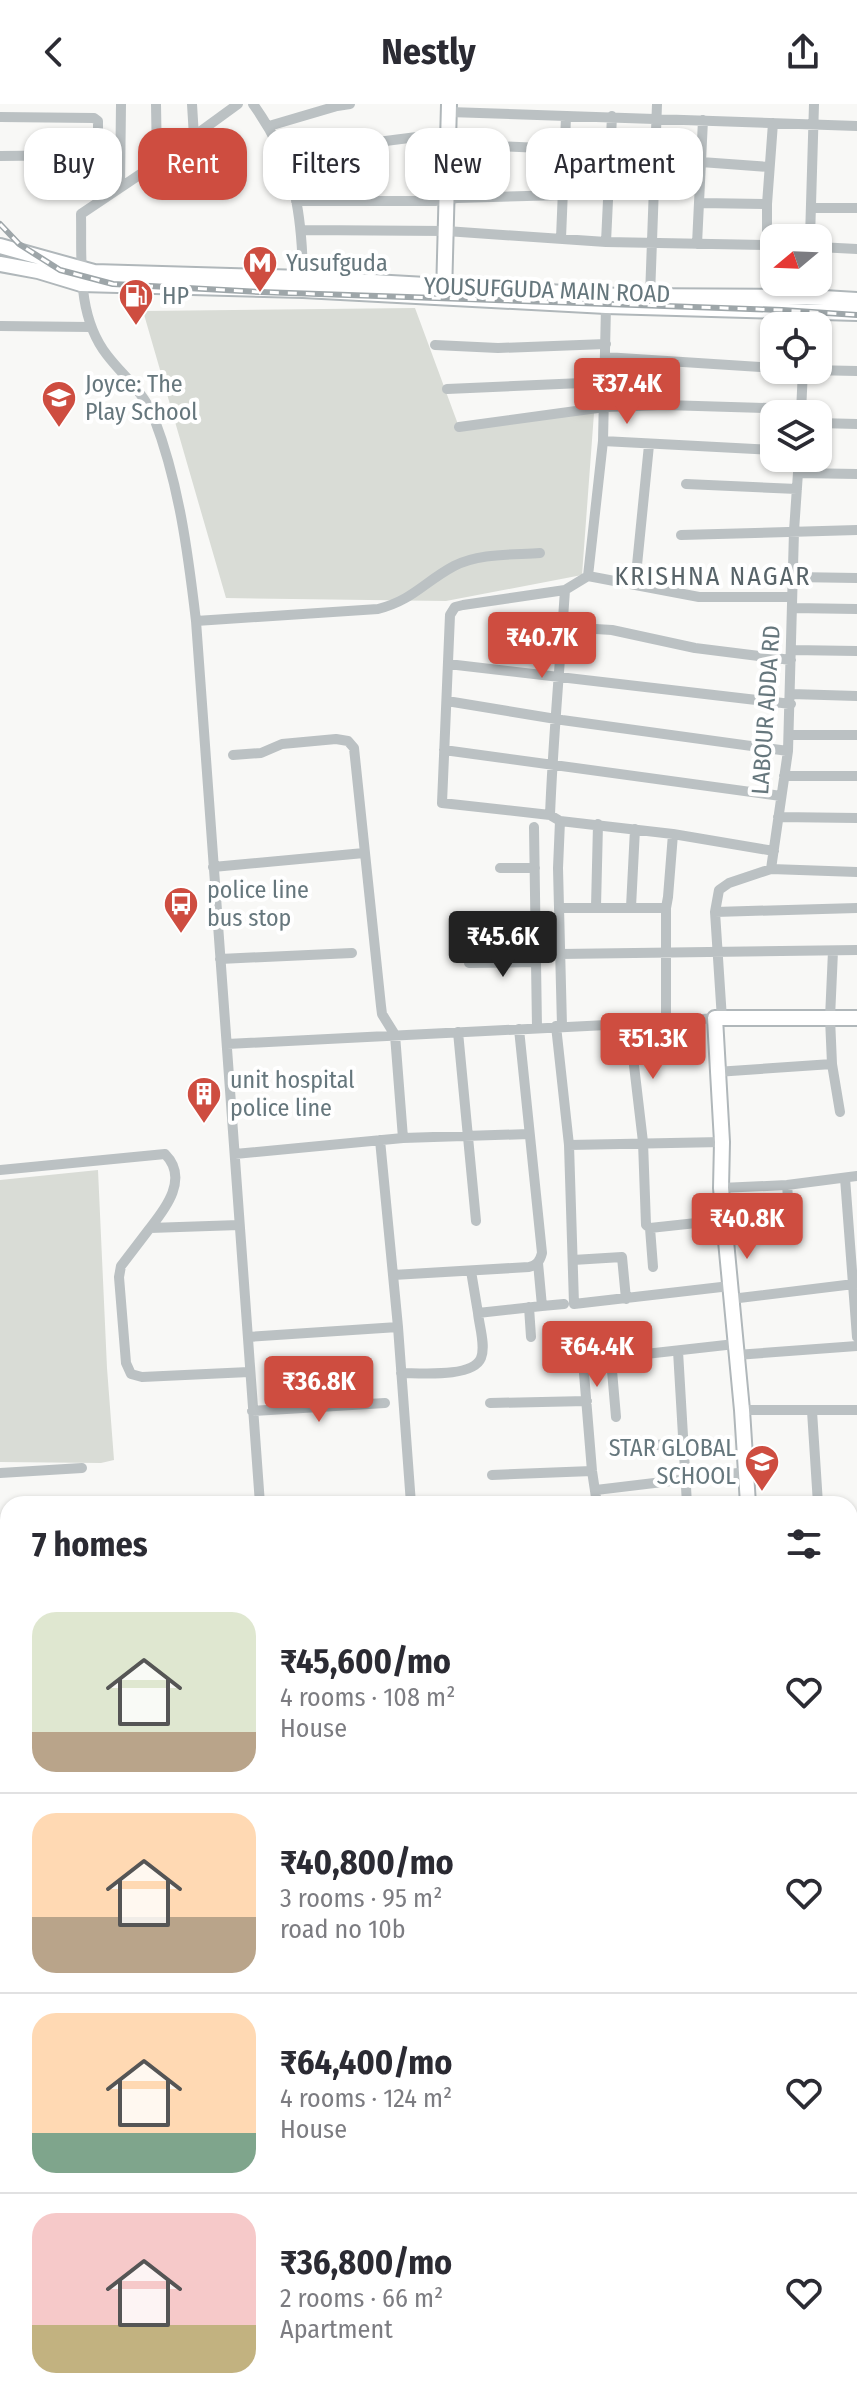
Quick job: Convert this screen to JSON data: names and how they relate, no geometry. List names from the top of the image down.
{
  "streets": {
    "main road": ["YOUSUFGUDA MAIN ROAD"],
    "street": ["LABOUR ADDA RD"]
  },
  "districts": ["KRISHNA NAGAR"],
  "places": {
    "metro station": ["Yusufguda"],
    "fuel station": ["HP"],
    "school or university": ["Joyce: The Play School", "STAR GLOBAL SCHOOL"],
    "bus stop": ["police line bus stop"],
    "building": ["unit hospital police line"]
  },
  "north": "left",
  "page": {
    "header": "Nestly",
    "chip": [
      "Buy",
      "Rent",
      "Filters",
      "New",
      "Apartment"
    ],
    "price": [
      "₹37.4K",
      "₹40.7K",
      "₹45.6K",
      "₹51.3K",
      "₹40.8K",
      "₹64.4K",
      "₹36.8K"
    ],
    "heading": "7 homes",
    "list": [
      {
        "name": "₹45,600/mo",
        "note": "4 rooms · 108 m² · House"
      },
      {
        "name": "₹40,800/mo",
        "note": "3 rooms · 95 m² · road no 10b"
      },
      {
        "name": "₹64,400/mo",
        "note": "4 rooms · 124 m² · House"
      },
      {
        "name": "₹36,800/mo",
        "note": "2 rooms · 66 m² · Apartment"
      }
    ]
  }
}
